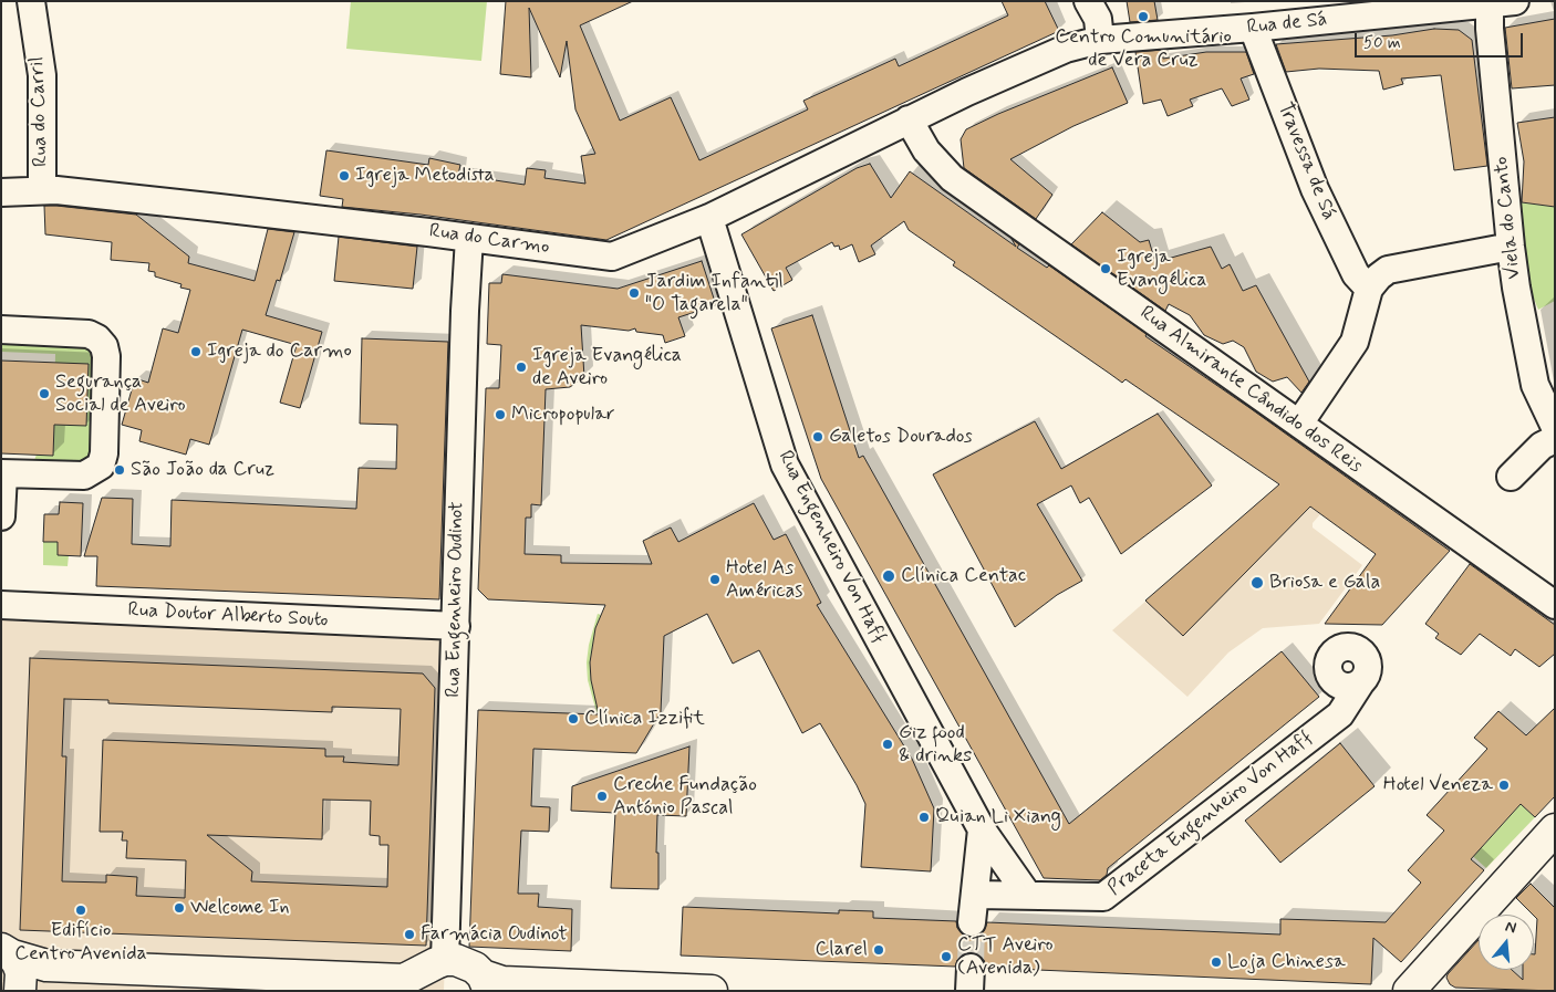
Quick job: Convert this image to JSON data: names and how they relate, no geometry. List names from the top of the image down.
{
  "streets": {
    "street": [
      "Rua de Sá",
      "Rua do Carril",
      "Travessa de Sá",
      "Viela do Canto",
      "Rua do Carmo",
      "Rua Almirante Cândido dos Reis",
      "Rua Engenheiro Von Haff",
      "Rua Engenheiro Oudinot",
      "Rua Doutor Alberto Souto",
      "Praceta Engenheiro Von Haff"
    ]
  },
  "crossings": [
    ["Rua de Sá", "Travessa de Sá"],
    ["Rua de Sá", "Viela do Canto"],
    ["Rua de Sá", "Rua do Carmo"],
    ["Rua de Sá", "Rua Almirante Cândido dos Reis"],
    ["Rua do Carril", "Rua do Carmo"],
    ["Rua do Carmo", "Rua Almirante Cândido dos Reis"],
    ["Rua do Carmo", "Rua Engenheiro Von Haff"],
    ["Rua do Carmo", "Rua Engenheiro Oudinot"],
    ["Rua Engenheiro Von Haff", "Praceta Engenheiro Von Haff"],
    ["Rua Engenheiro Oudinot", "Rua Doutor Alberto Souto"]
  ],
  "places": [
    "Centro Comunitário de Vera Cruz",
    "Igreja Metodista",
    "Igreja Evangélica",
    "Jardim Infantil \"O Tagarela\"",
    "Igreja do Carmo",
    "Igreja Evangélica de Aveiro",
    "Segurança Social de Aveiro",
    "Micropopular",
    "Galetos Dourados",
    "São João da Cruz",
    "Clínica Centac",
    "Hotel As Américas",
    "Briosa e Gala",
    "Clínica Izzifit",
    "Giz food & drinks",
    "Hotel Veneza",
    "Creche Fundação António Pascal",
    "Quian Li Xiang",
    "Welcome In",
    "Edifício Centro Avenida",
    "Farmácia Oudinot",
    "Clarel",
    "CTT Aveiro (Avenida)",
    "Loja Chinesa"
  ],
  "scale_bar": "50 m",
  "north": "top"
}
